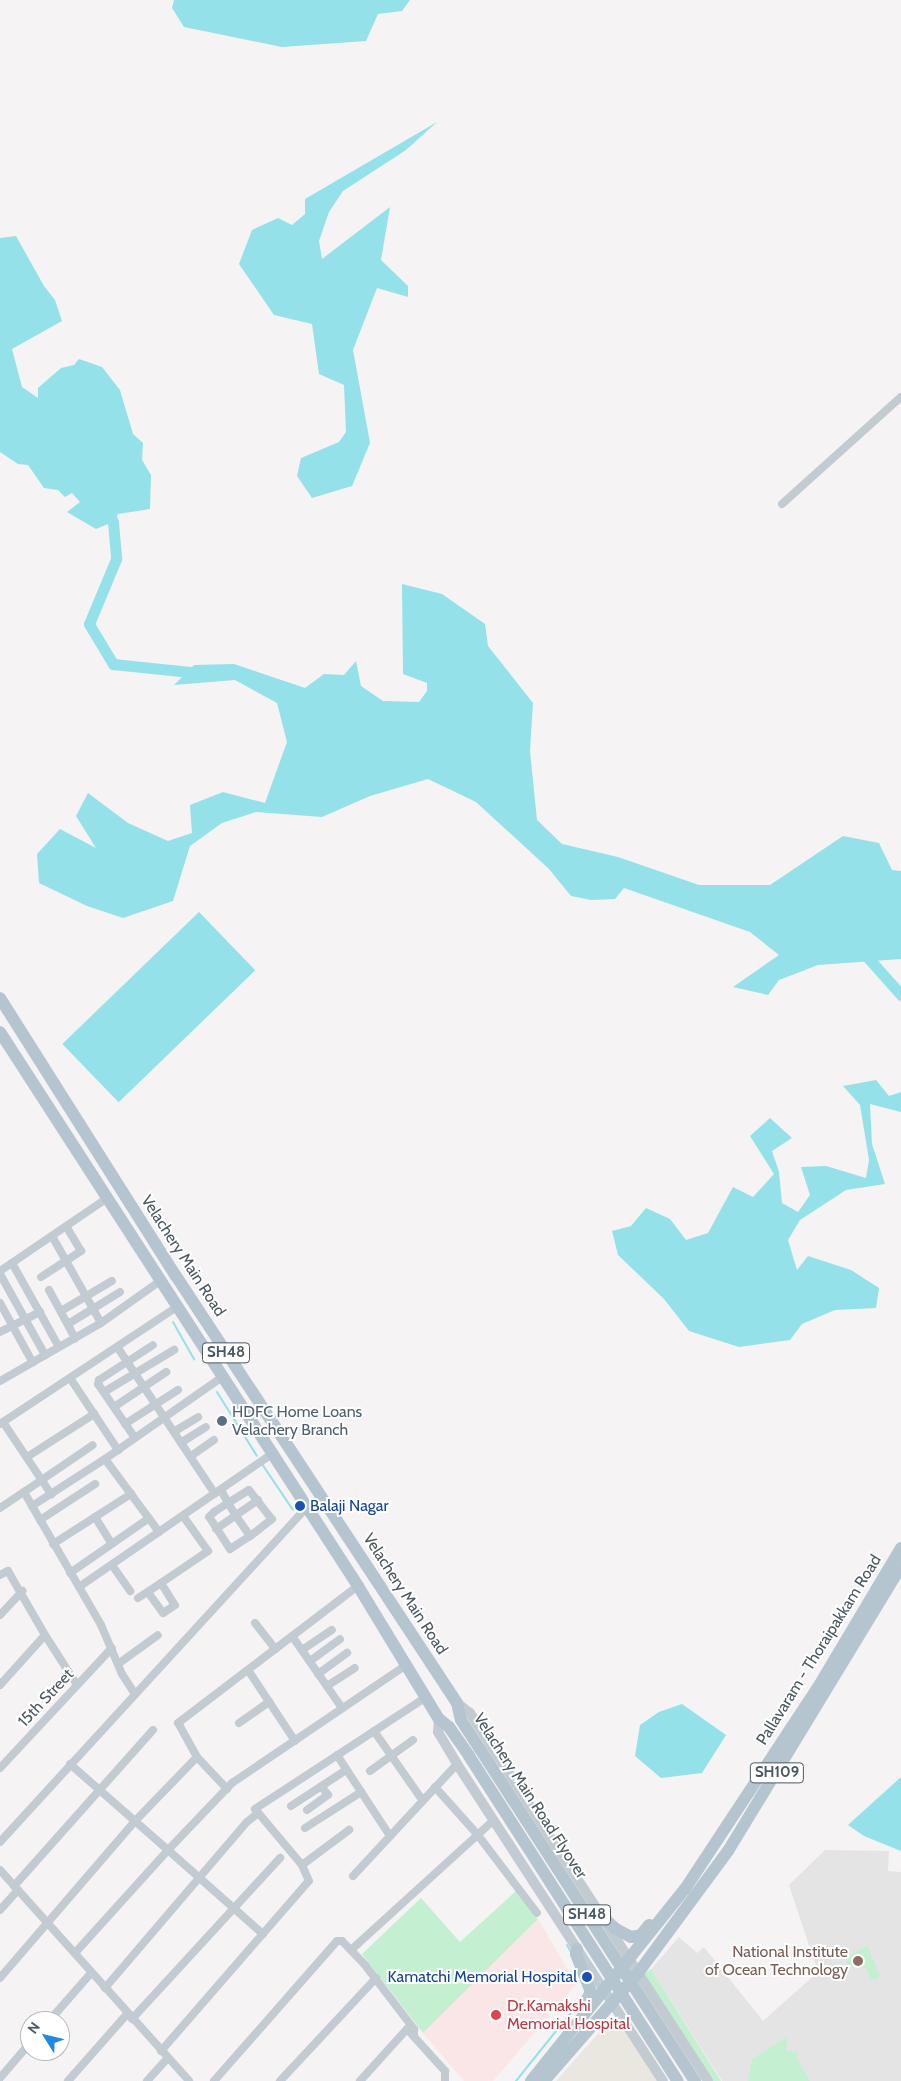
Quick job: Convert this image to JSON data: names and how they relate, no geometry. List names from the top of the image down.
{
  "streets": {
    "main road": [
      "Velachery Main Road",
      "SH48",
      "Pallavaram - Thoraipakkam Road",
      "SH109",
      "Velachery Main Road Flyover"
    ],
    "street": ["15th Street"]
  },
  "crossings": [
    ["Velachery Main Road", "Velachery Main Road Flyover"]
  ],
  "places": [
    "HDFC Home Loans Velachery Branch",
    "Balaji Nagar",
    "National Institute of Ocean Technology",
    "Kamatchi Memorial Hospital",
    "Dr.Kamakshi Memorial Hospital"
  ],
  "north": "top left"
}
